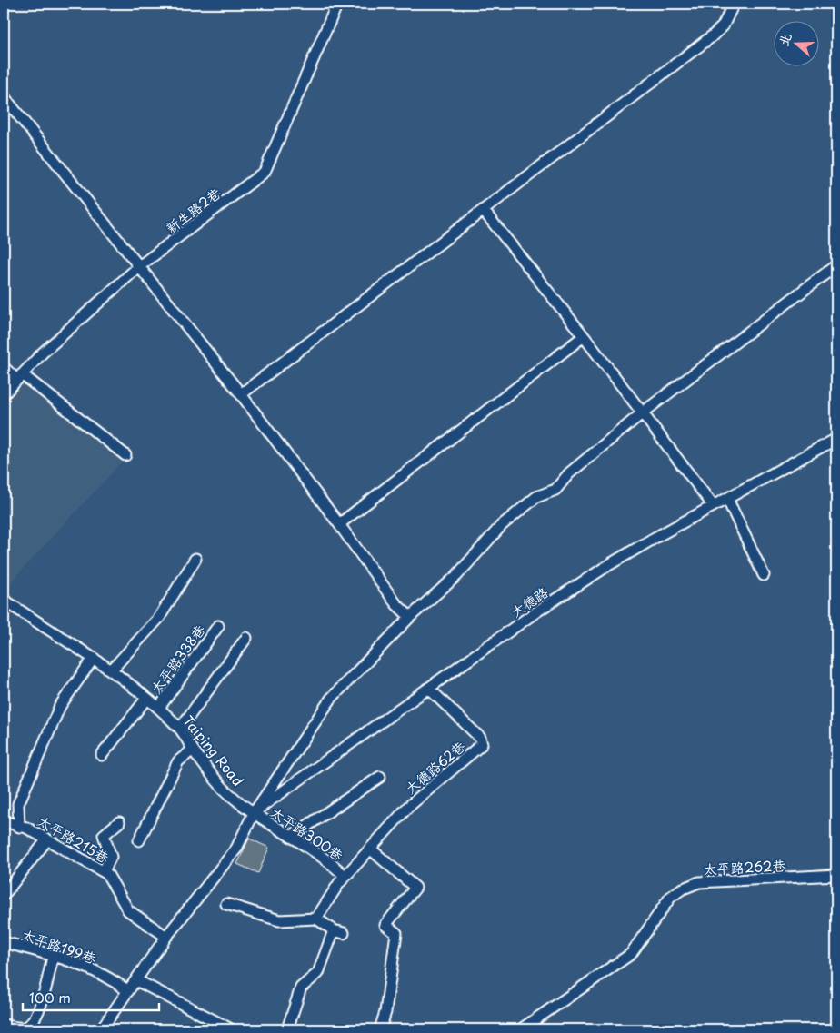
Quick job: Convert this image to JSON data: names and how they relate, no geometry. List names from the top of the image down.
{
  "streets": {
    "street": [
      "新生路2巷",
      "大德路",
      "太平路338巷",
      "Taiping Road",
      "大德路62巷",
      "太平路300巷",
      "太平路215巷",
      "太平路262巷",
      "太平路199巷"
    ]
  },
  "crossings": [
    ["大德路", "Taiping Road"],
    ["大德路", "大德路62巷"],
    ["大德路", "太平路300巷"],
    ["太平路338巷", "Taiping Road"],
    ["Taiping Road", "太平路300巷"],
    ["Taiping Road", "太平路215巷"],
    ["大德路62巷", "太平路300巷"]
  ],
  "scale_bar": "100 m",
  "north": "left"
}
